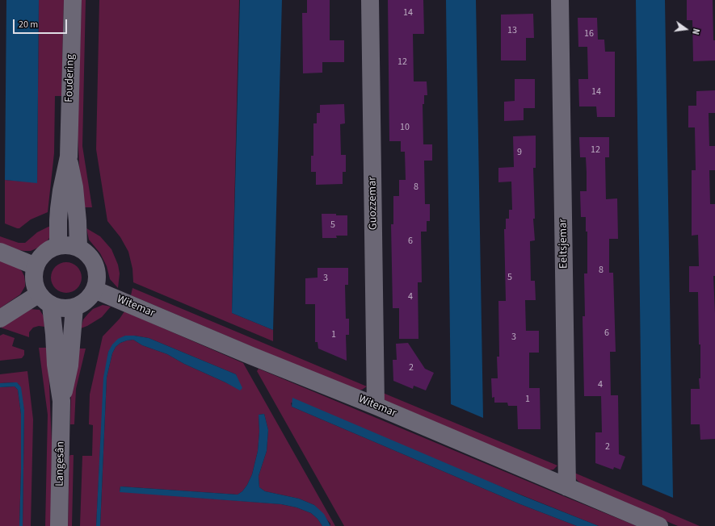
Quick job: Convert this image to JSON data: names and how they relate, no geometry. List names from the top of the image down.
{
  "streets": {
    "street": [
      "Foudering",
      "Guozzemar",
      "Eeltsjemar",
      "Witemar",
      "Langesân"
    ]
  },
  "crossings": [
    ["Foudering", "Witemar"],
    ["Foudering", "Langesân"],
    ["Guozzemar", "Witemar"],
    ["Eeltsjemar", "Witemar"],
    ["Witemar", "Langesân"]
  ],
  "house_numbers": [
    "14",
    "13",
    "16",
    "12",
    "14",
    "10",
    "12",
    "9",
    "8",
    "5",
    "6",
    "8",
    "5",
    "3",
    "4",
    "6",
    "1",
    "3",
    "2",
    "4",
    "1",
    "2"
  ],
  "scale_bar": "20 m",
  "north": "right"
}
